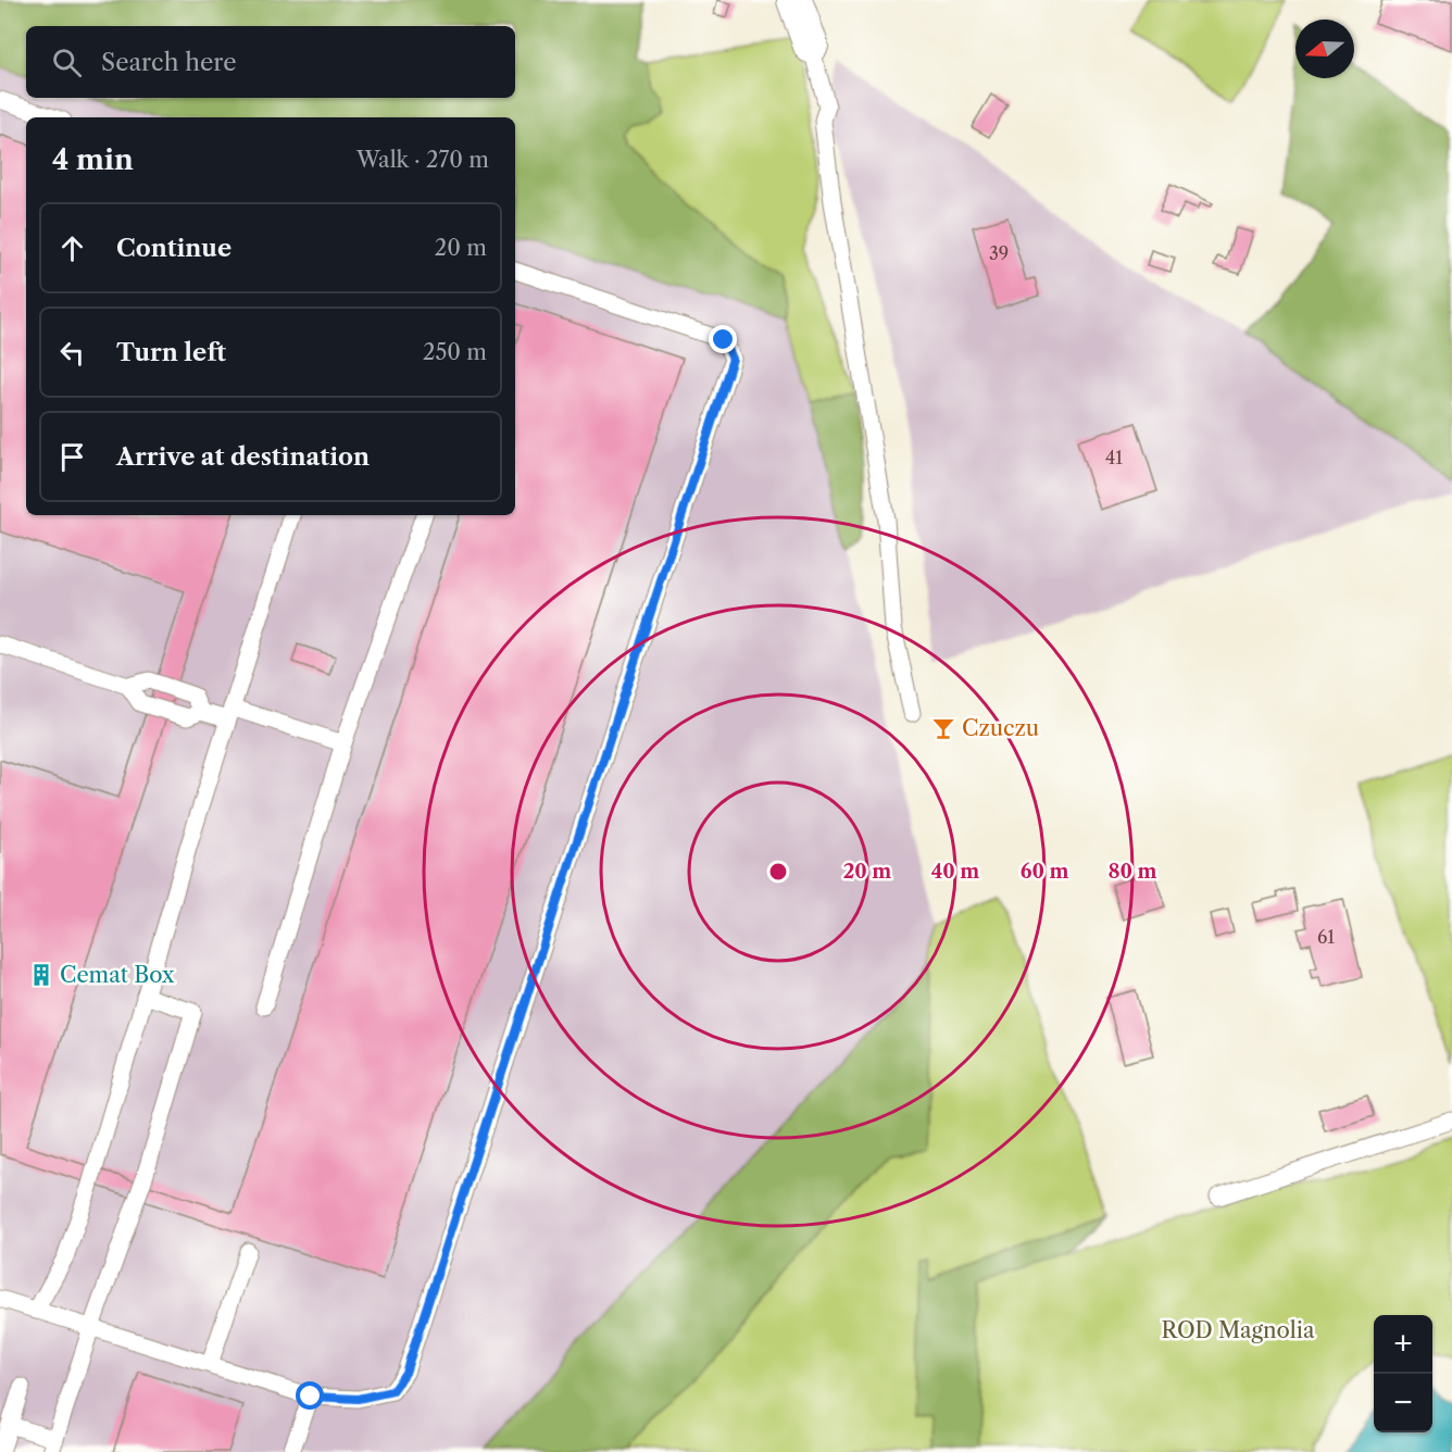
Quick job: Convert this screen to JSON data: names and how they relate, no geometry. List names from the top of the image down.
{
  "parks": ["ROD Magnolia"],
  "places": {
    "bar": ["Czuczu"],
    "building": ["Cemat Box"]
  },
  "house_numbers": ["39", "41", "61"],
  "north": "left",
  "page": {
    "search": "Search here",
    "heading": ["4 min", "Walk · 270 m"],
    "list": [
      ["Continue", "20 m"],
      ["Turn left", "250 m"],
      "Arrive at destination"
    ],
    "map_buttons": ["+", "−"]
  },
  "rings": [
    "20 m",
    "40 m",
    "60 m",
    "80 m"
  ]
}
